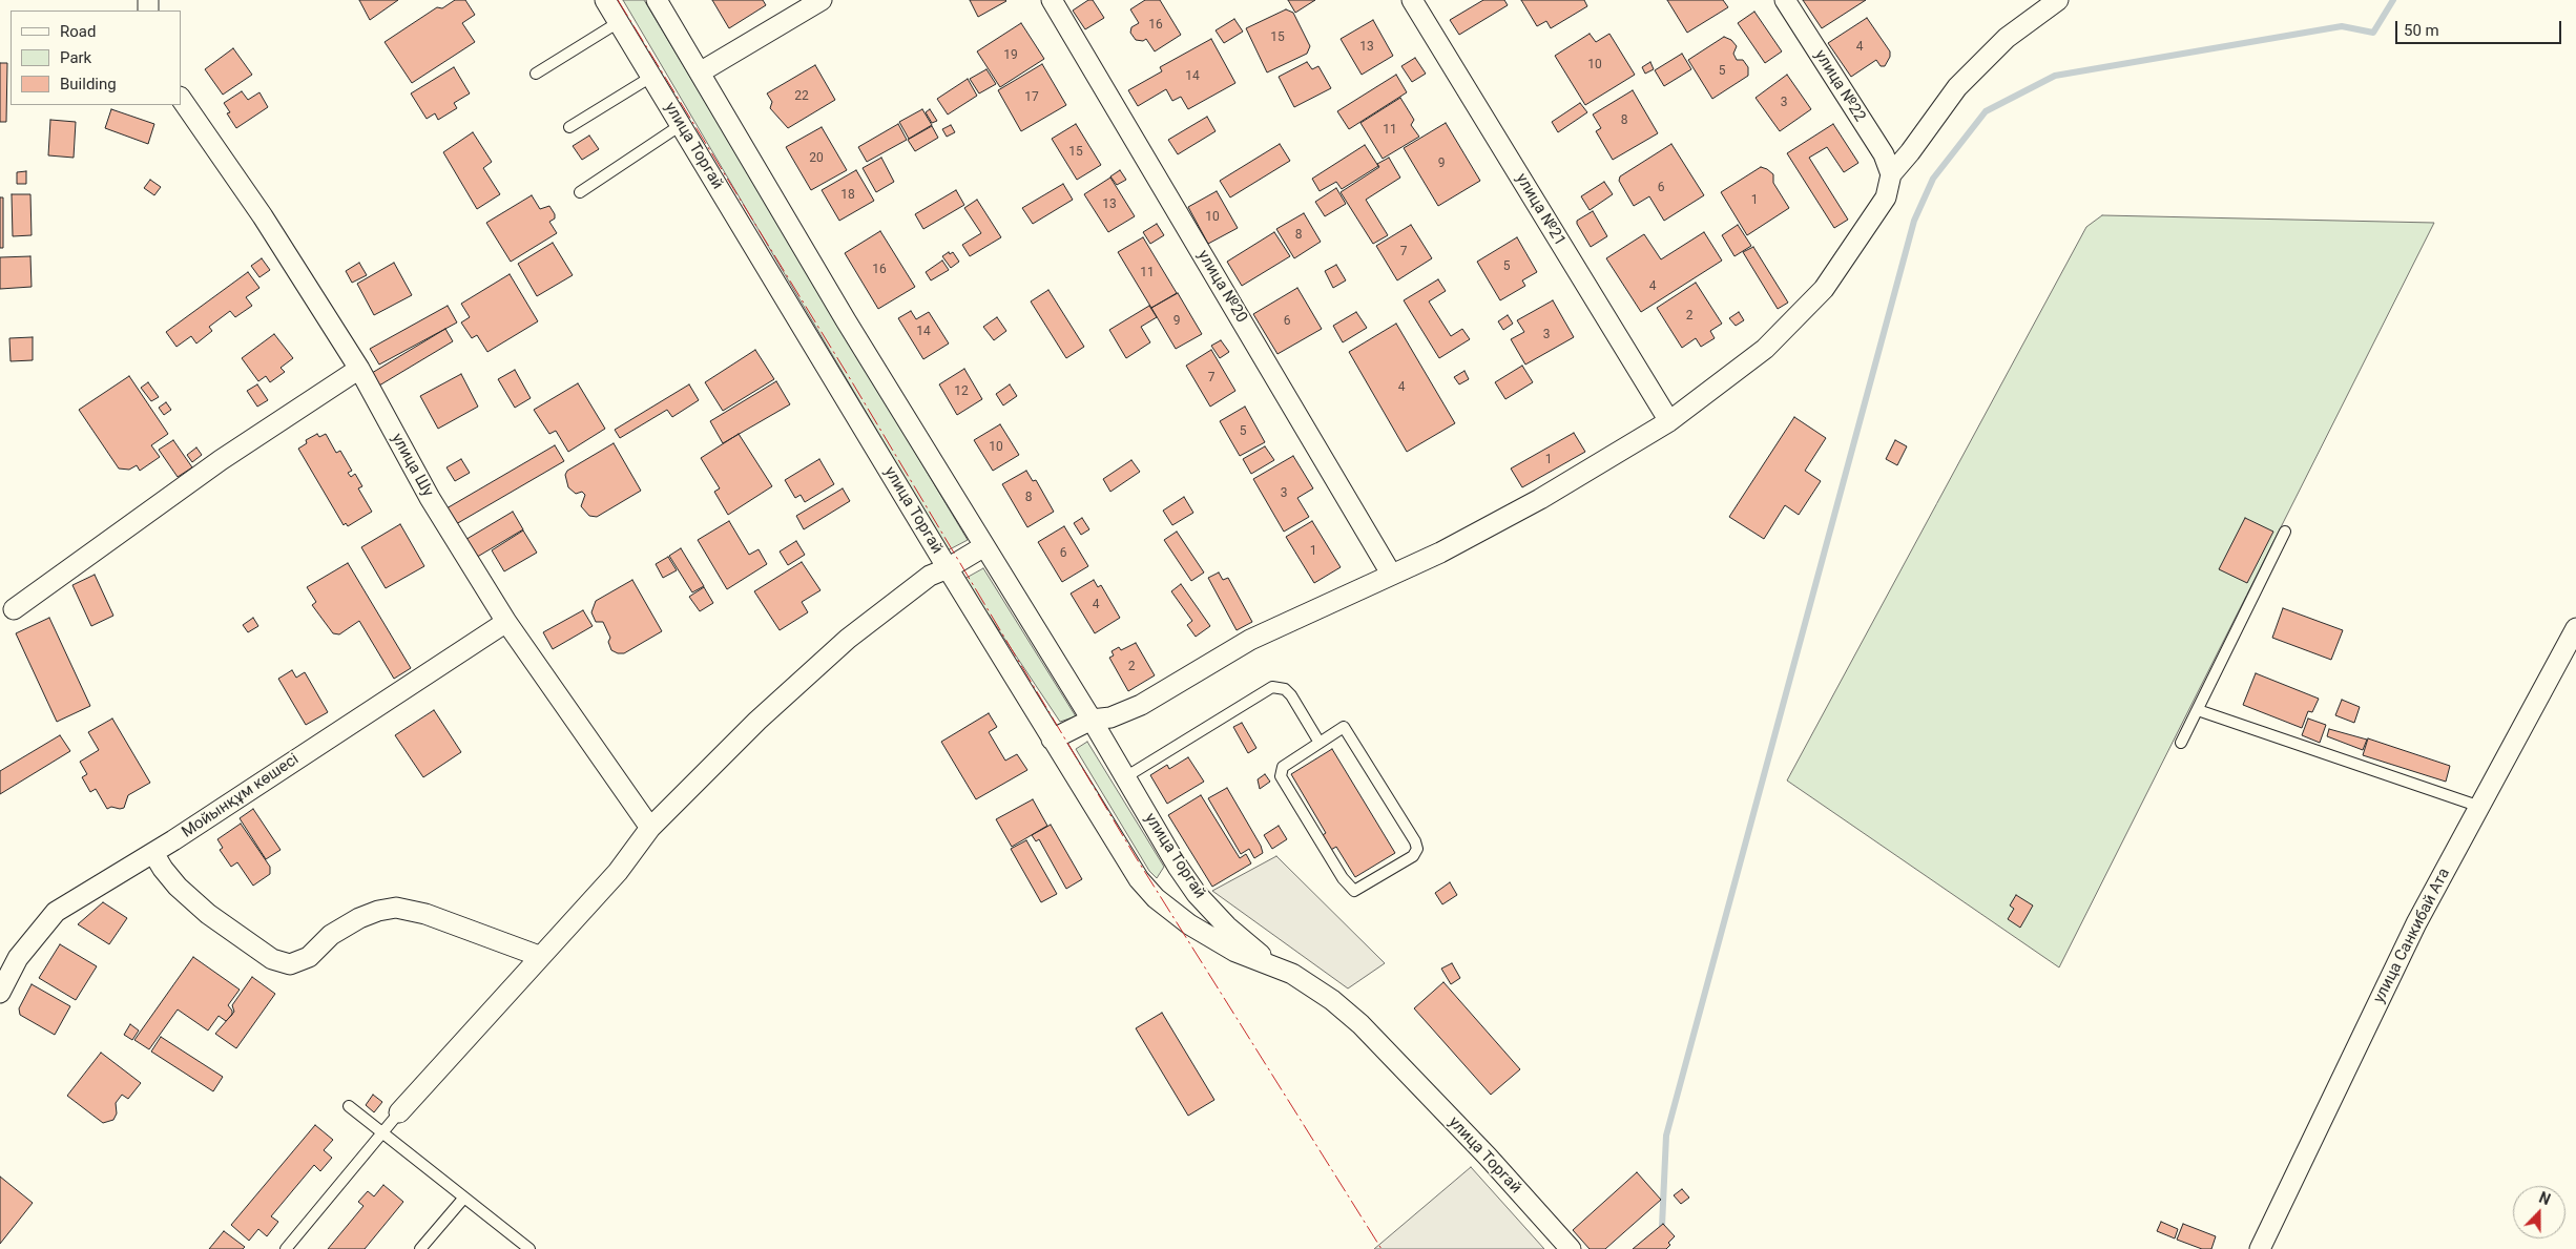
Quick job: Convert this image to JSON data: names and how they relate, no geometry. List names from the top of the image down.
{
  "streets": {
    "street": [
      "улица №22",
      "улица Торгай",
      "улица №21",
      "улица №20",
      "улица Шу",
      "Мойынқұм көшесі",
      "улица Санкибай Ата"
    ]
  },
  "crossings": [
    ["улица Шу", "Мойынқұм көшесі"]
  ],
  "house_numbers": [
    "16",
    "15",
    "13",
    "4",
    "19",
    "10",
    "5",
    "14",
    "22",
    "17",
    "3",
    "8",
    "11",
    "15",
    "20",
    "9",
    "6",
    "18",
    "1",
    "13",
    "10",
    "8",
    "7",
    "5",
    "16",
    "11",
    "4",
    "2",
    "9",
    "6",
    "14",
    "3",
    "7",
    "4",
    "12",
    "5",
    "10",
    "1",
    "3",
    "8",
    "1",
    "6",
    "4",
    "2"
  ],
  "legend": ["Road", "Park", "Building"],
  "scale_bar": "50 m",
  "north": "top"
}
